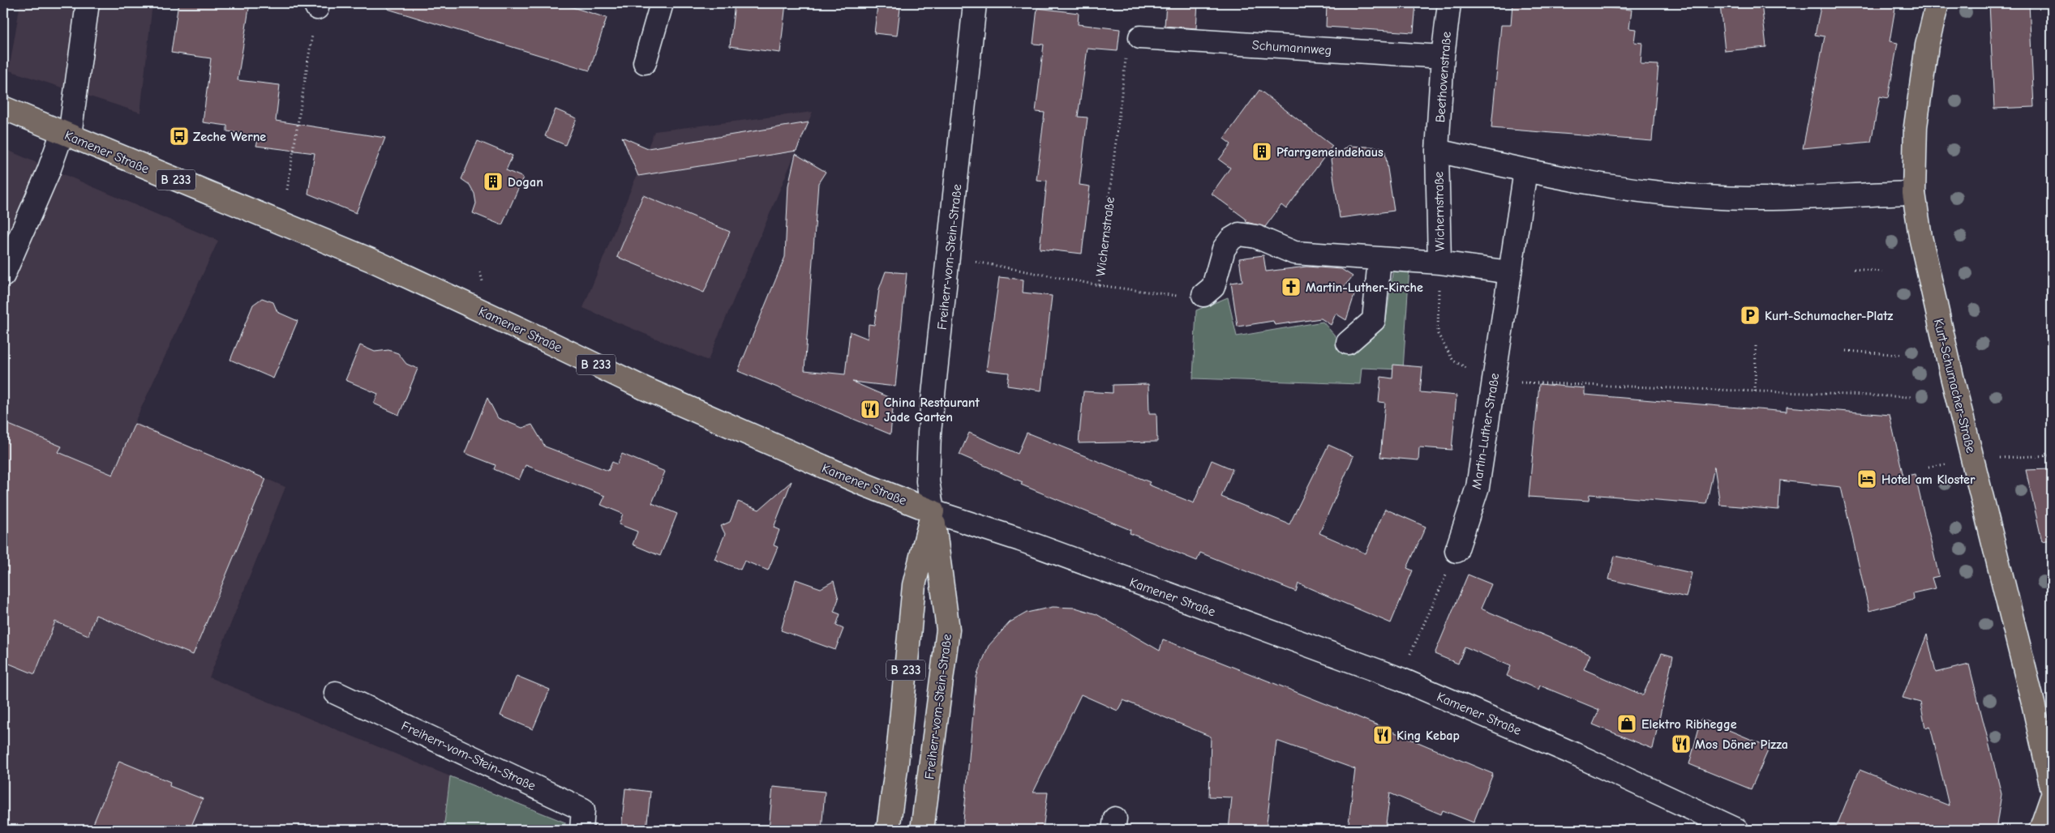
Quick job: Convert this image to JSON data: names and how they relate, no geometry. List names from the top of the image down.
{
  "streets": {
    "main road": [
      "Kamener Straße",
      "B 233",
      "Freiherr-vom-Stein-Straße",
      "Kurt-Schumacher-Straße"
    ],
    "street": [
      "Schumannweg",
      "Beethovenstraße",
      "Wichernstraße",
      "Martin-Luther-Straße"
    ]
  },
  "crossings": [
    ["Schumannweg", "Beethovenstraße"],
    ["Schumannweg", "Wichernstraße"],
    ["Beethovenstraße", "Wichernstraße"],
    ["Kamener Straße", "Freiherr-vom-Stein-Straße"],
    ["Wichernstraße", "Freiherr-vom-Stein-Straße"]
  ],
  "places": {
    "bus stop": ["Zeche Werne"],
    "building": ["Pfarrgemeindehaus", "Dogan"],
    "church": ["Martin-Luther-Kirche"],
    "parking": ["Kurt-Schumacher-Platz"],
    "restaurant": ["China Restaurant Jade Garten", "King Kebap", "Mos Döner Pizza"],
    "hotel": ["Hotel am Kloster"],
    "shop": ["Elektro Ribhegge"]
  }
}
